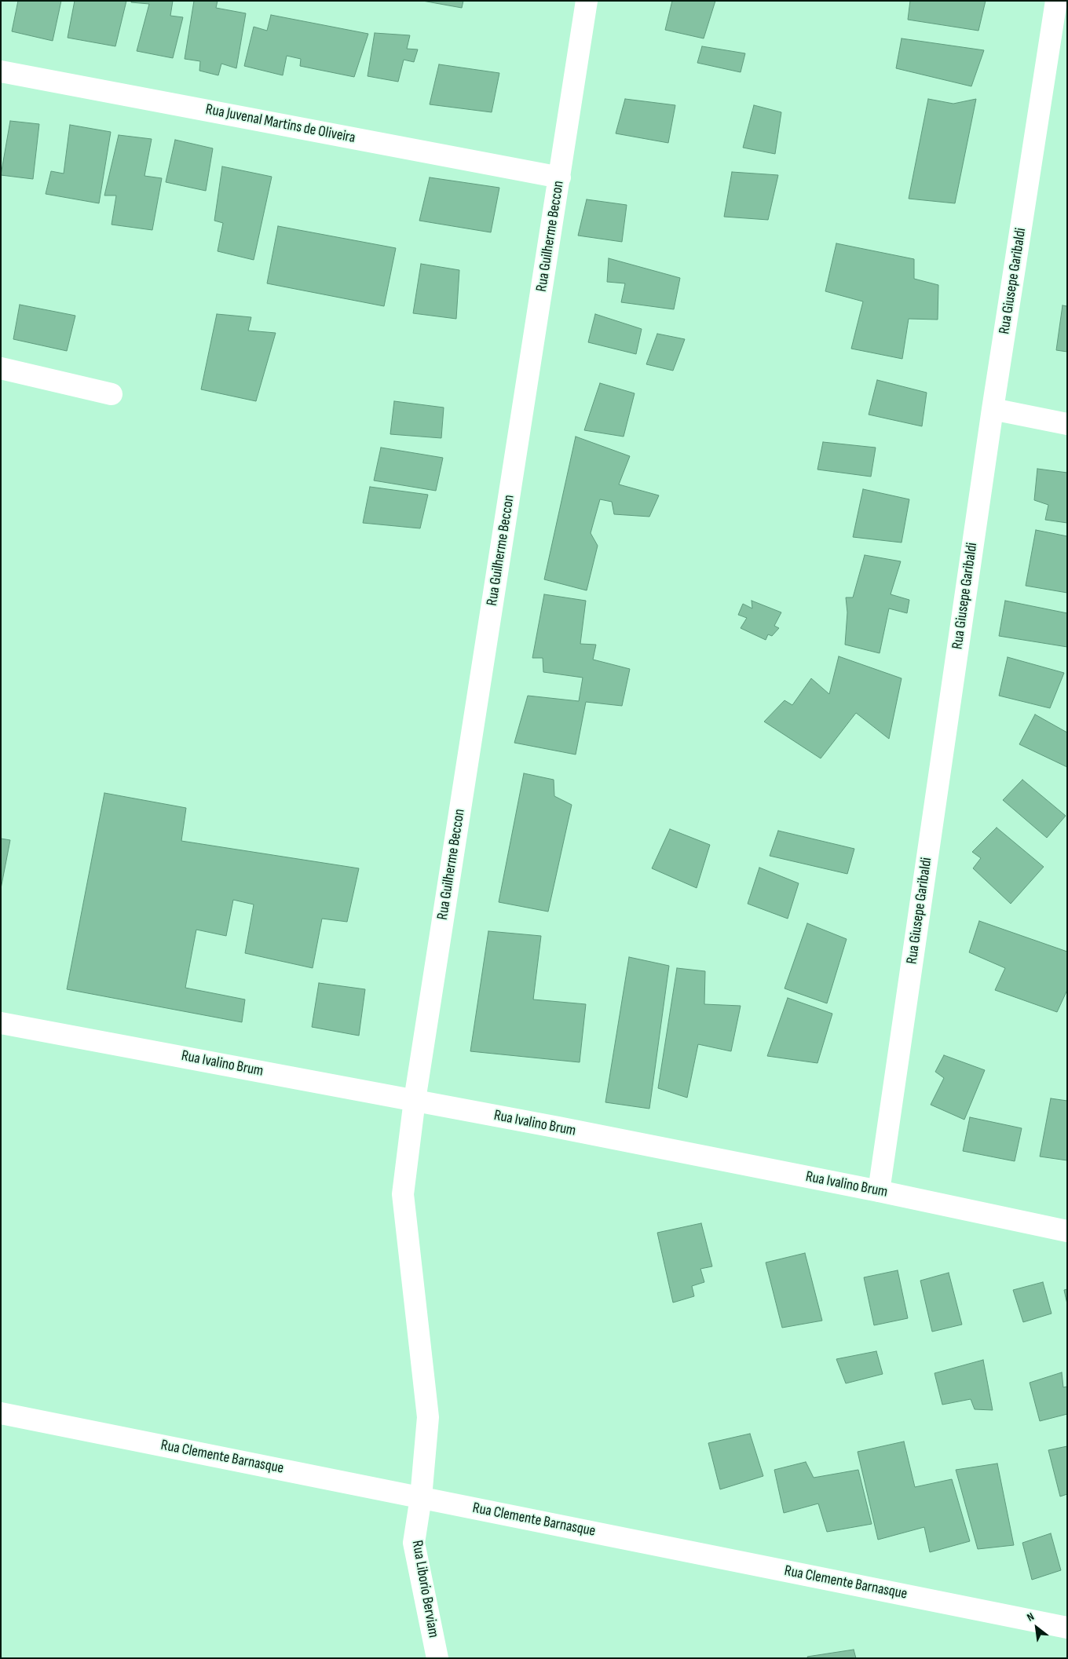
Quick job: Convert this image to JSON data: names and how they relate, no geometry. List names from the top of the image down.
{
  "streets": {
    "street": [
      "Rua Juvenal Martins de Oliveira",
      "Rua Guilherme Beccon",
      "Rua Giusepe Garibaldi",
      "Rua Ivalino Brum",
      "Rua Clemente Barnasque",
      "Rua Liborio Berviam"
    ]
  },
  "crossings": [
    ["Rua Juvenal Martins de Oliveira", "Rua Guilherme Beccon"],
    ["Rua Guilherme Beccon", "Rua Ivalino Brum"],
    ["Rua Guilherme Beccon", "Rua Clemente Barnasque"],
    ["Rua Guilherme Beccon", "Rua Liborio Berviam"],
    ["Rua Giusepe Garibaldi", "Rua Ivalino Brum"],
    ["Rua Clemente Barnasque", "Rua Liborio Berviam"]
  ],
  "north": "top left"
}
